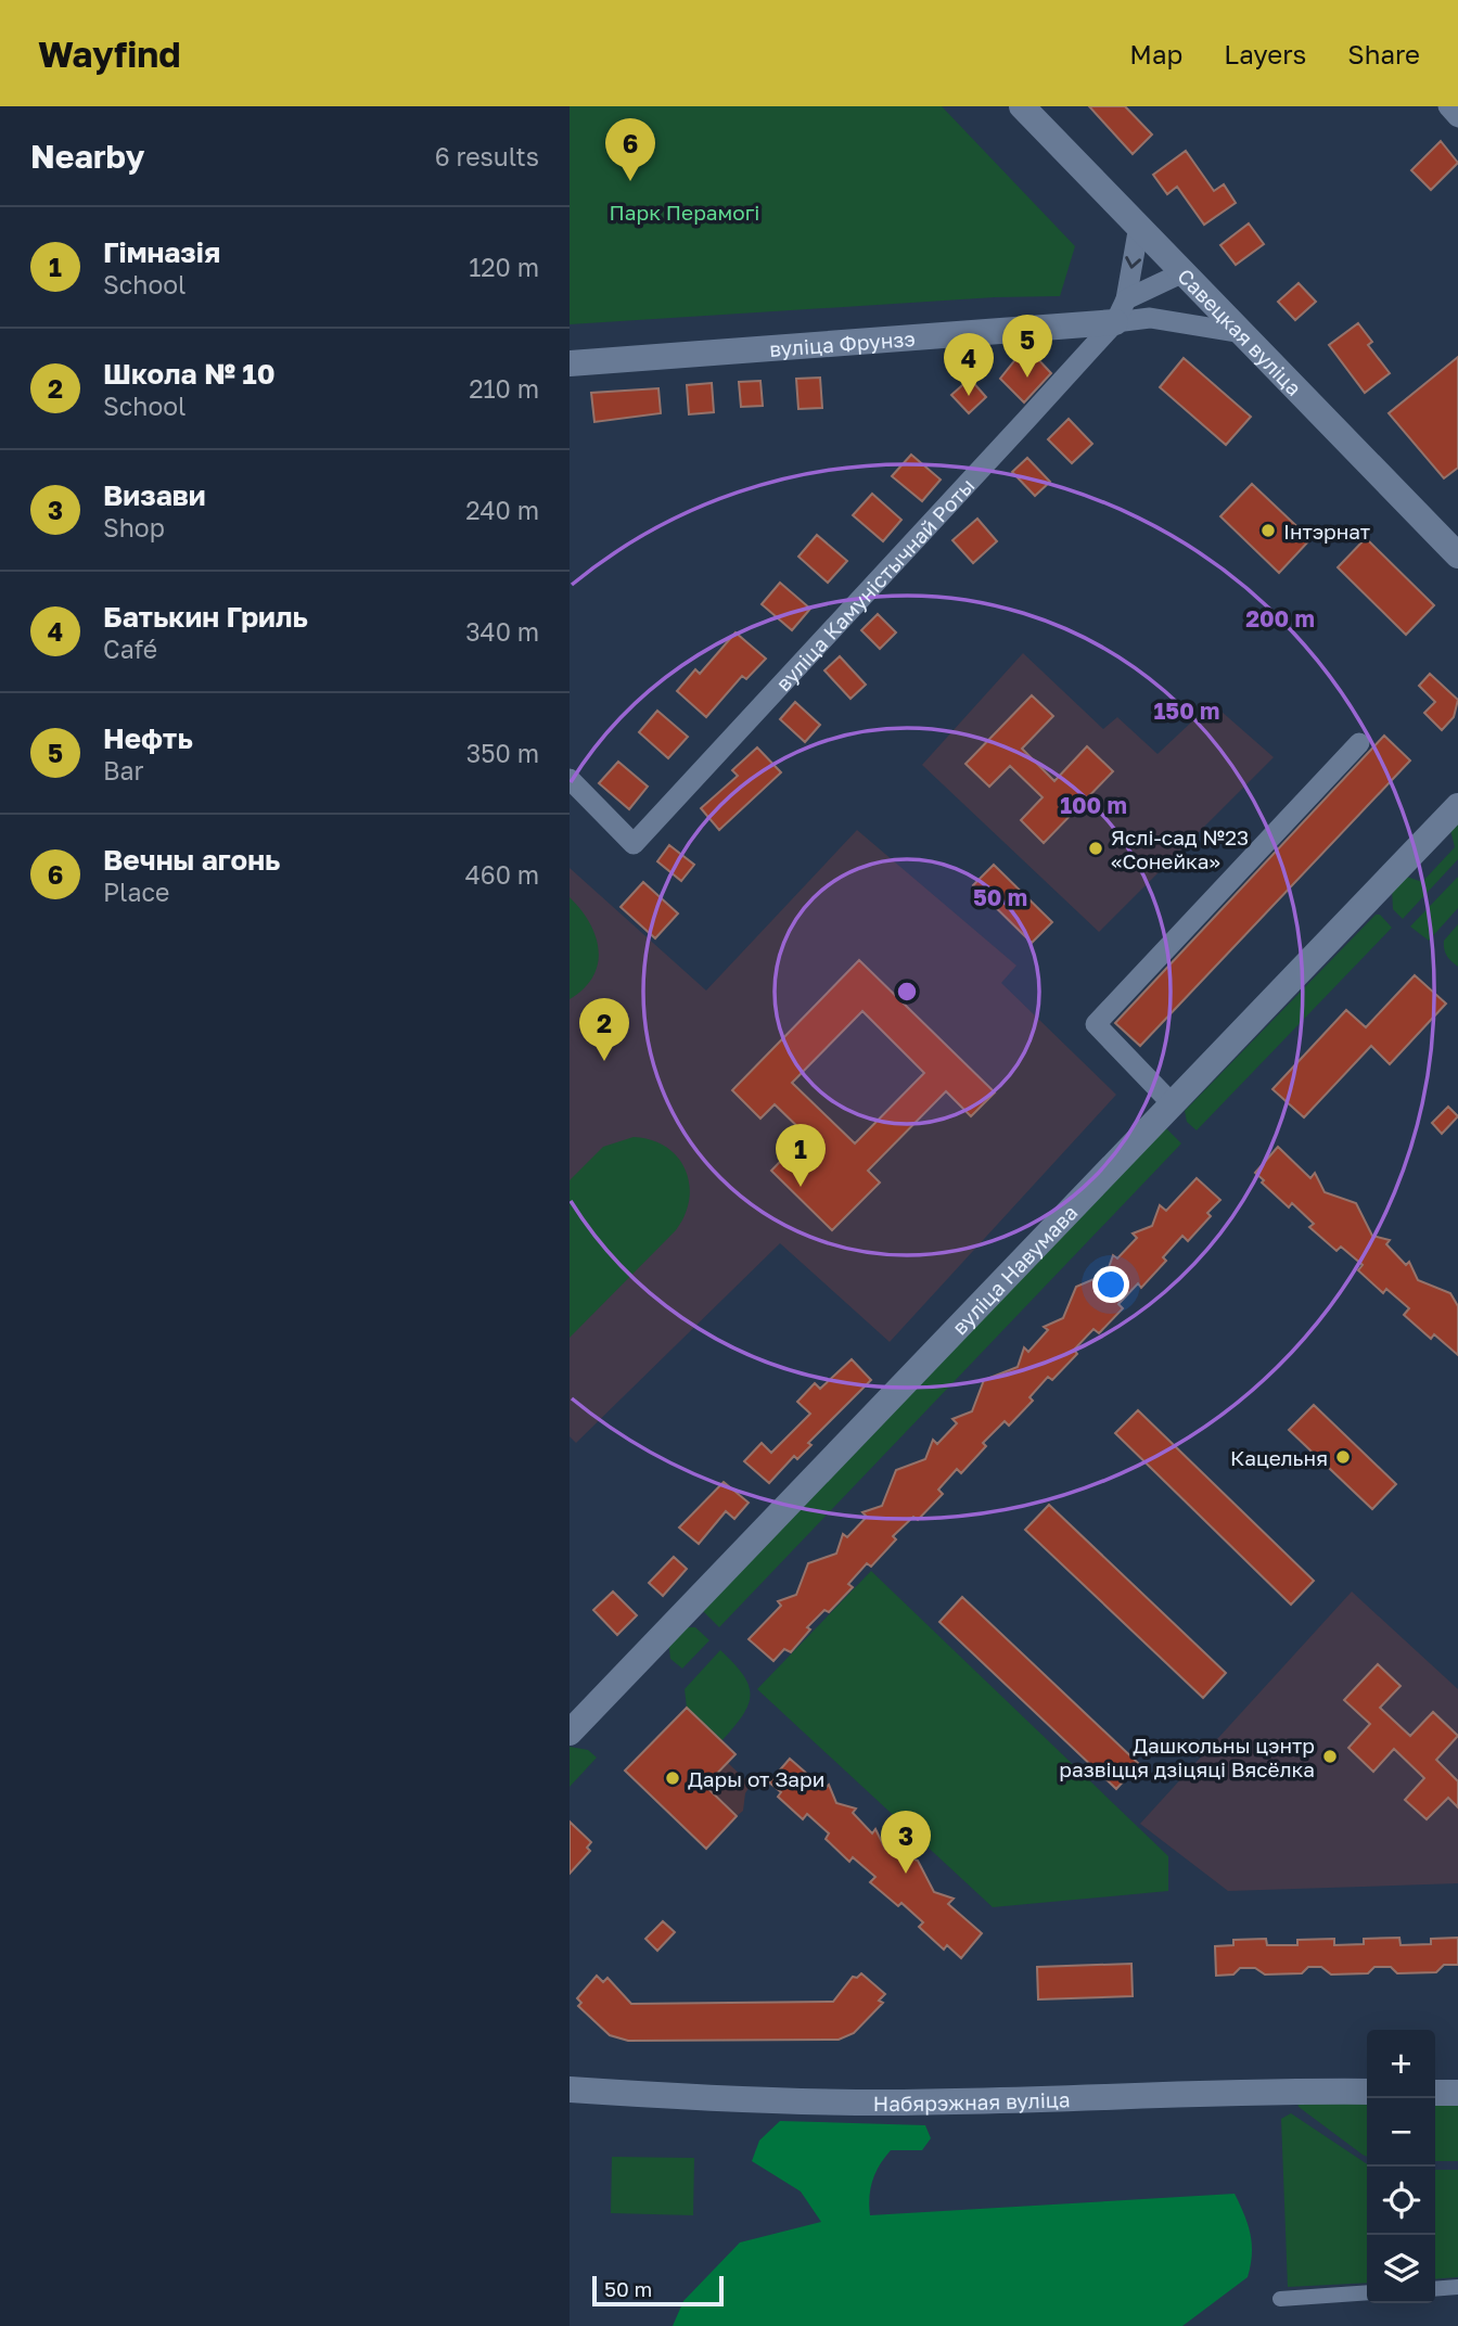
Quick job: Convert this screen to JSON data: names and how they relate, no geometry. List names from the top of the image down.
{
  "streets": {
    "street": [
      "Савецкая вуліца",
      "вуліца Фрунзэ",
      "вуліца Камуністычнай Роты",
      "вуліца Навумава",
      "Набярэжная вуліца"
    ]
  },
  "crossings": [
    ["Савецкая вуліца", "вуліца Фрунзэ"],
    ["вуліца Фрунзэ", "вуліца Камуністычнай Роты"]
  ],
  "parks": ["Парк Перамогі"],
  "places": [
    "Інтэрнат",
    "Яслі-сад №23 «Сонейка»",
    "Кацельня",
    "Дашкольны цэнтр развіцця дзіцяці Вясёлка",
    "Дары от Зари"
  ],
  "scale_bar": "50 m",
  "page": {
    "header": "Wayfind",
    "nav": ["Map", "Layers", "Share"],
    "heading": ["Nearby", "6 results"],
    "pins": [
      "6",
      "5",
      "4",
      "2",
      "1",
      "3"
    ],
    "list": [
      {
        "mark": "1",
        "name": "Гімназія",
        "note": "School",
        "value": "120 m"
      },
      {
        "mark": "2",
        "name": "Школа № 10",
        "note": "School",
        "value": "210 m"
      },
      {
        "mark": "3",
        "name": "Визави",
        "note": "Shop",
        "value": "240 m"
      },
      {
        "mark": "4",
        "name": "Батькин Гриль",
        "note": "Café",
        "value": "340 m"
      },
      {
        "mark": "5",
        "name": "Нефть",
        "note": "Bar",
        "value": "350 m"
      },
      {
        "mark": "6",
        "name": "Вечны агонь",
        "note": "Place",
        "value": "460 m"
      }
    ],
    "map_buttons": ["+", "−"],
    "scale": "50 m"
  },
  "rings": [
    "200 m",
    "150 m",
    "100 m",
    "50 m"
  ]
}
